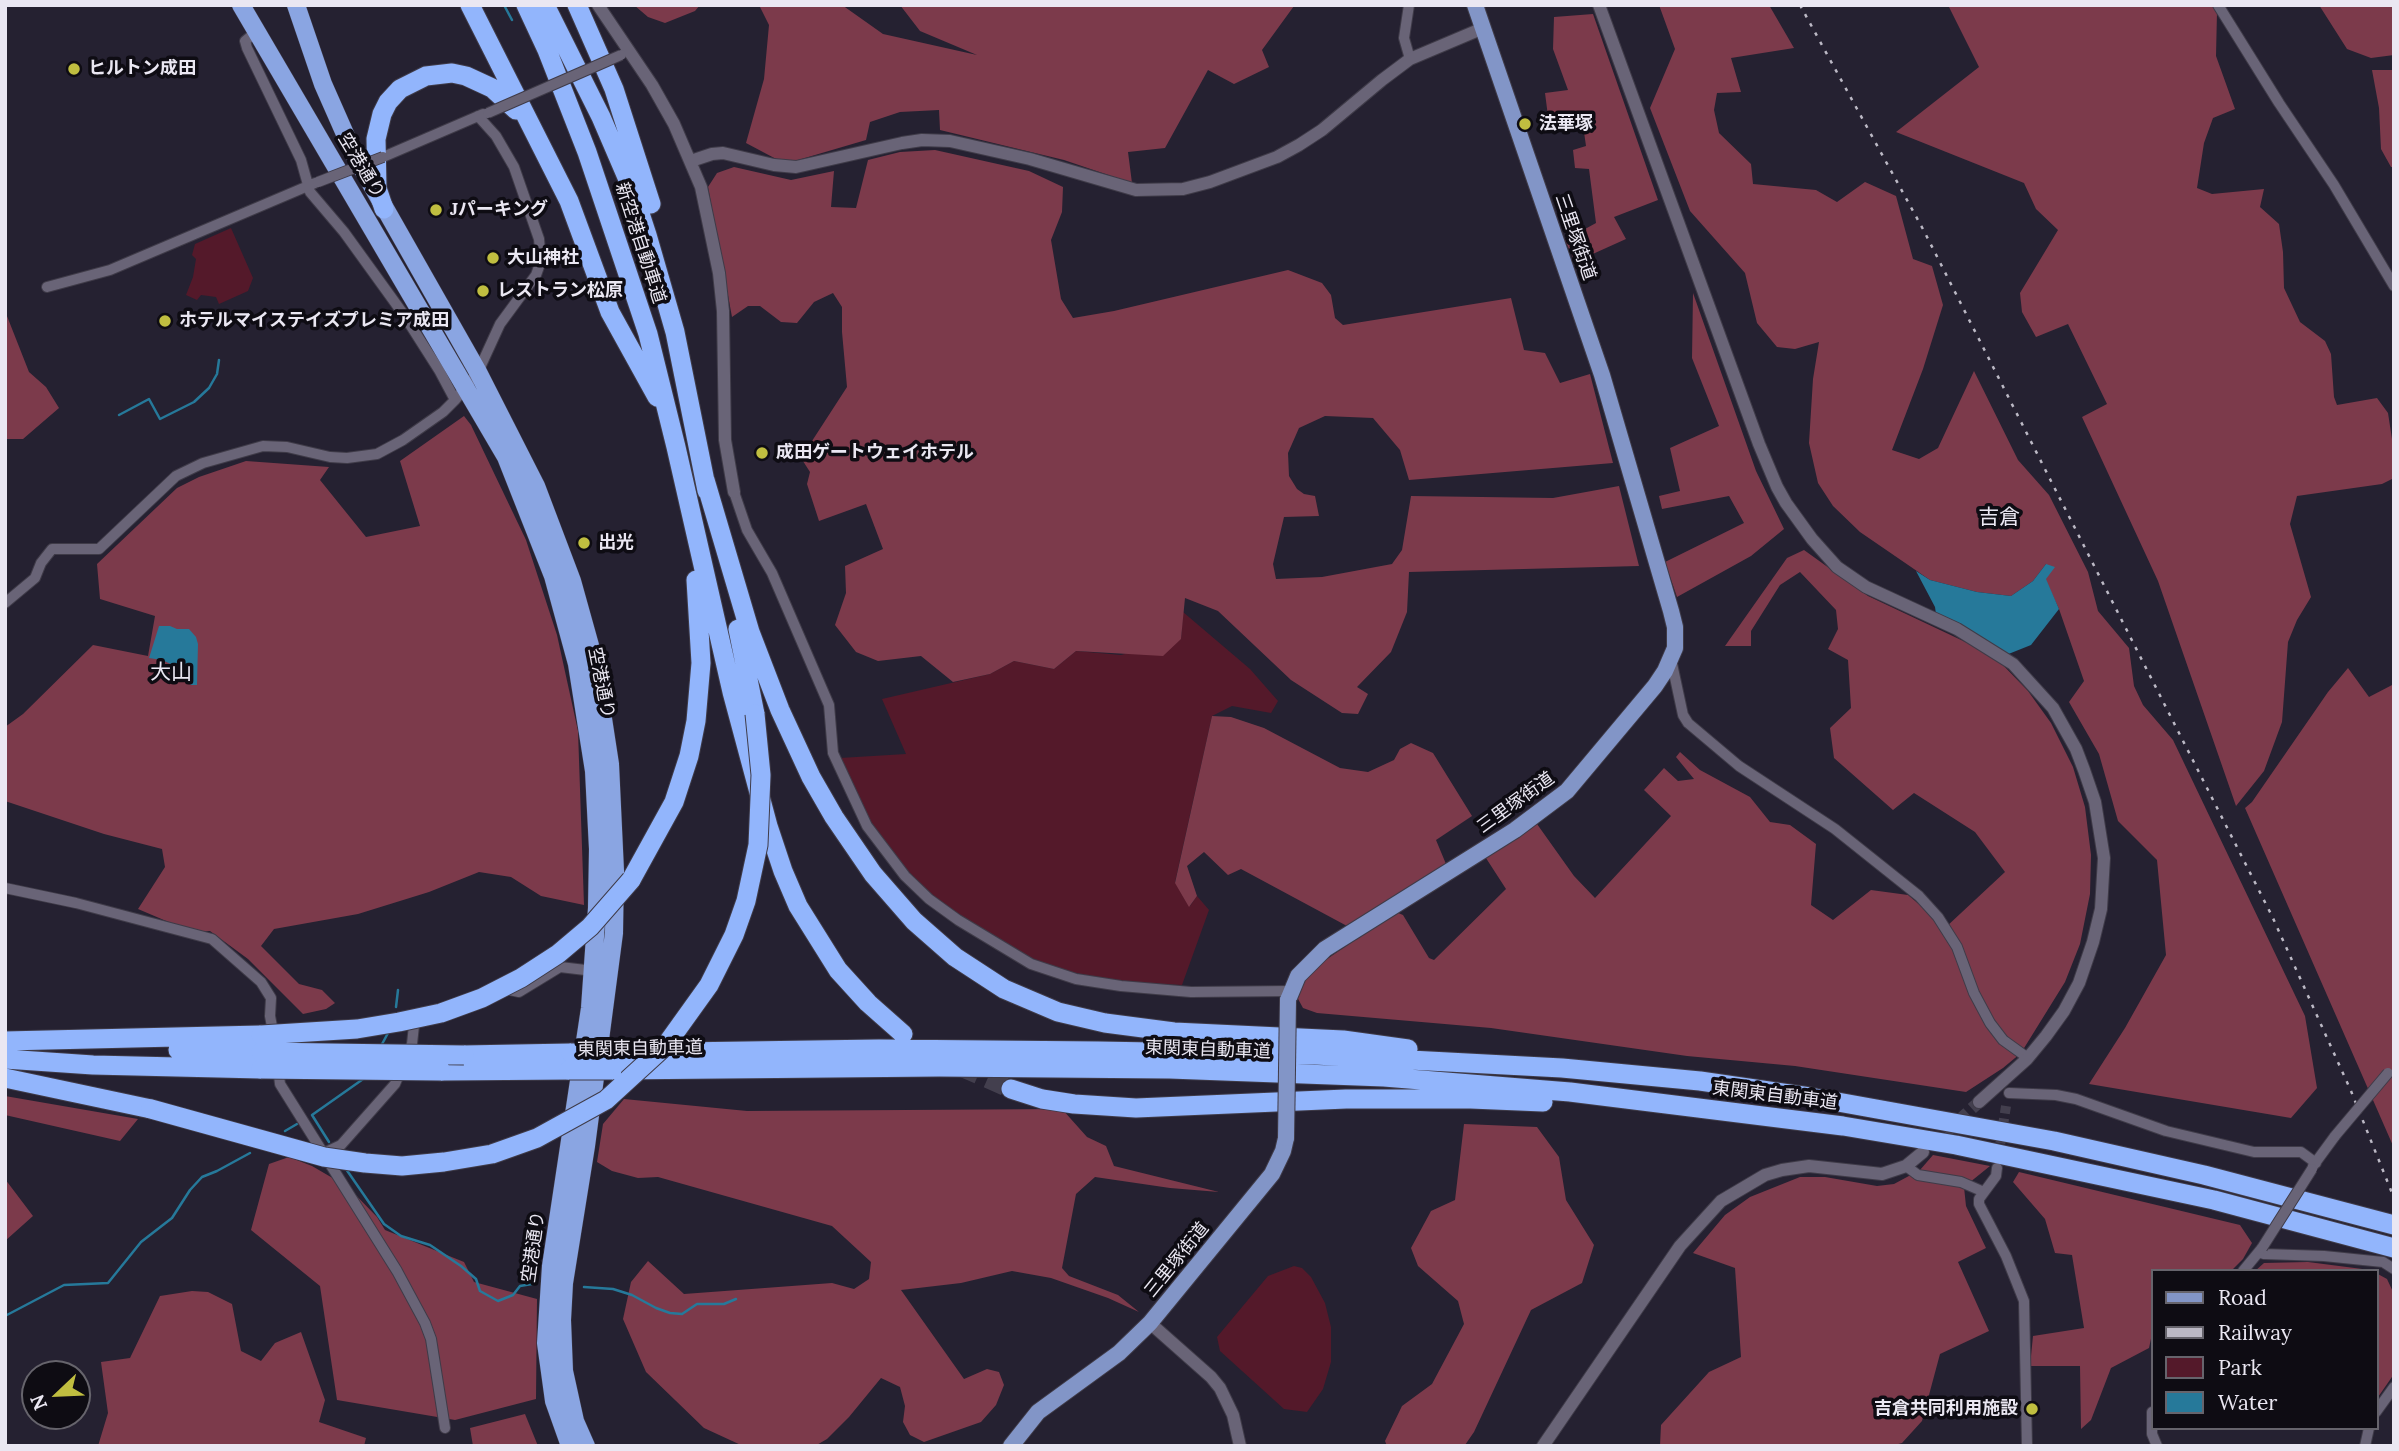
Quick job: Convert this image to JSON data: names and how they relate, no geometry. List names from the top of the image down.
{
  "streets": {
    "highway": ["空港通り", "新空港自動車道", "東関東自動車道"],
    "main road": ["三里塚街道"]
  },
  "districts": ["吉倉", "大山"],
  "places": [
    "ヒルトン成田",
    "法華塚",
    "Jパーキング",
    "大山神社",
    "レストラン松原",
    "ホテルマイステイズプレミア成田",
    "成田ゲートウェイホテル",
    "出光",
    "吉倉共同利用施設"
  ],
  "legend": [
    "Road",
    "Railway",
    "Park",
    "Water"
  ],
  "north": "bottom left"
}
